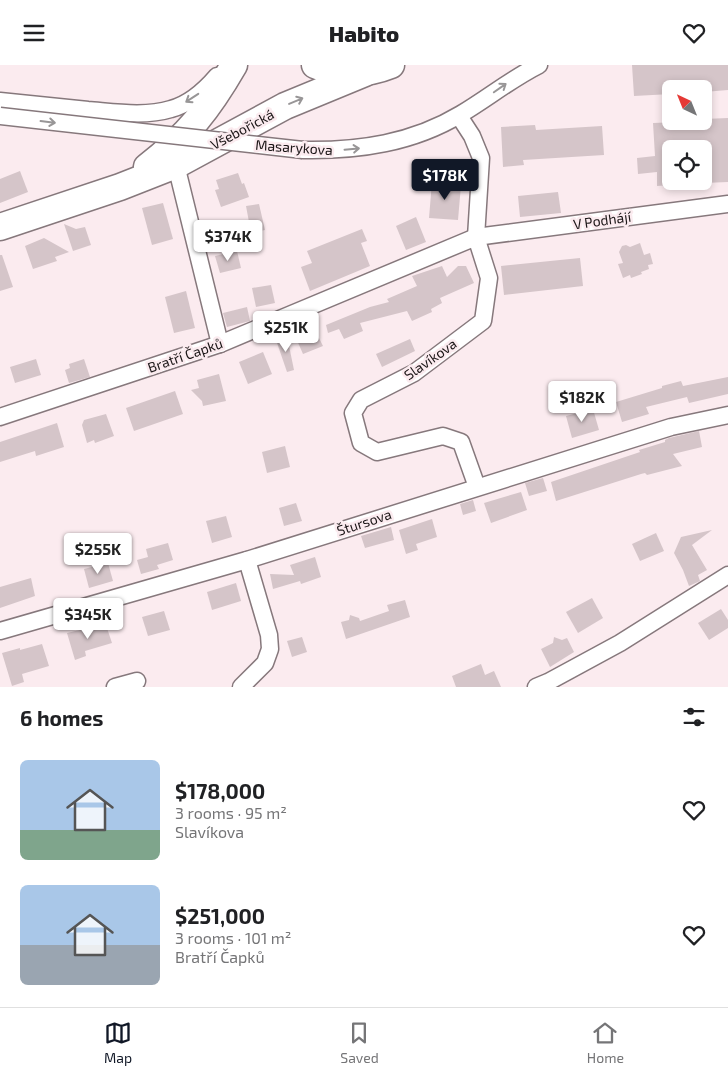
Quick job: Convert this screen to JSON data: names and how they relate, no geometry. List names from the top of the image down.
{
  "streets": {
    "main road": ["Všebořická"],
    "street": [
      "Masarykova",
      "V Podhájí",
      "Bratří Čapků",
      "Slavíkova",
      "Štursova"
    ]
  },
  "crossings": [
    ["Masarykova", "Slavíkova"],
    ["V Podhájí", "Bratří Čapků"],
    ["V Podhájí", "Slavíkova"],
    ["Bratří Čapků", "Slavíkova"],
    ["Slavíkova", "Štursova"]
  ],
  "north": "top left",
  "page": {
    "header": "Habito",
    "price": [
      "$178K",
      "$374K",
      "$251K",
      "$182K",
      "$255K",
      "$345K"
    ],
    "heading": "6 homes",
    "list": [
      {
        "name": "$178,000",
        "note": "3 rooms · 95 m² · Slavíkova"
      },
      {
        "name": "$251,000",
        "note": "3 rooms · 101 m² · Bratří Čapků"
      }
    ],
    "tabs": ["Map", "Saved", "Home"]
  }
}
